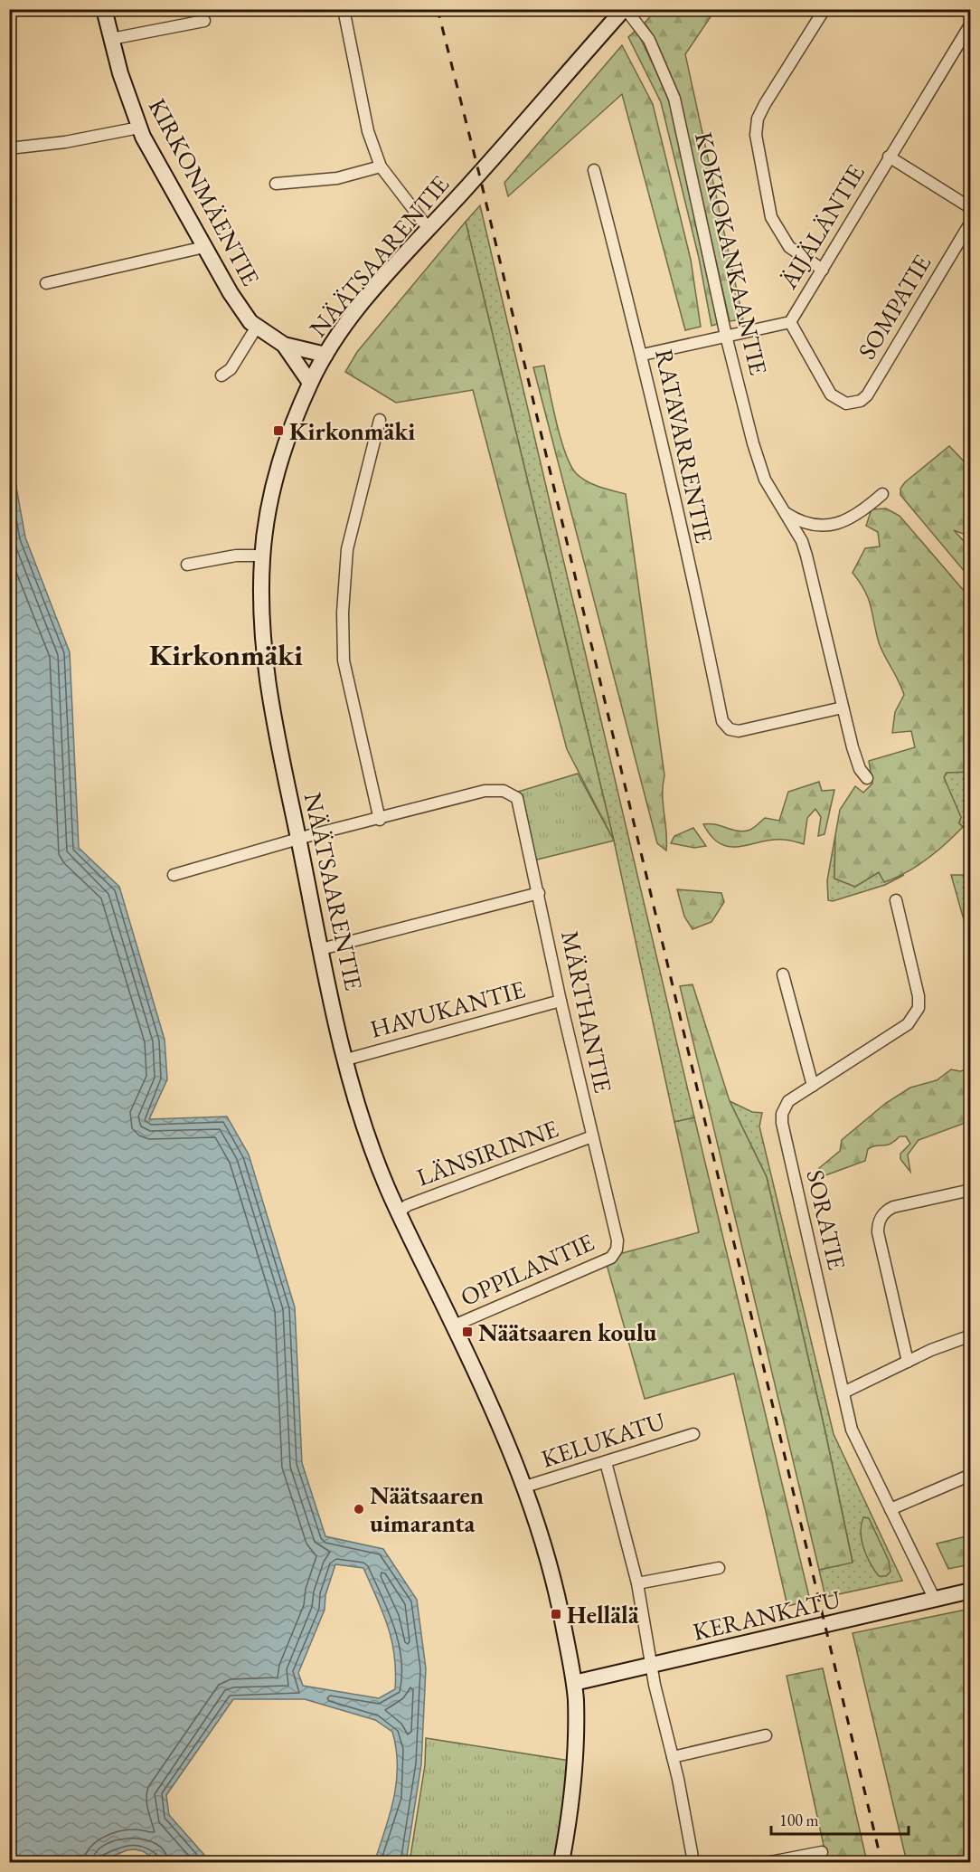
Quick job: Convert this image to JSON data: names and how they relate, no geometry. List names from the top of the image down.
{
  "streets": {
    "street": [
      "KIRKONMÄENTIE",
      "ÄIJÄLÄNTIE",
      "KOKKOKANKAANTIE",
      "NÄÄTSAARENTIE",
      "SOMPATIE",
      "RATAVARRENTIE",
      "HAVUKANTIE",
      "MÄRTHANTIE",
      "LÄNSIRINNE",
      "SORATIE",
      "OPPILANTIE",
      "KELUKATU",
      "KERANKATU"
    ]
  },
  "crossings": [
    ["KIRKONMÄENTIE", "NÄÄTSAARENTIE"],
    ["ÄIJÄLÄNTIE", "KOKKOKANKAANTIE"],
    ["ÄIJÄLÄNTIE", "SOMPATIE"],
    ["ÄIJÄLÄNTIE", "RATAVARRENTIE"],
    ["KOKKOKANKAANTIE", "NÄÄTSAARENTIE"],
    ["KOKKOKANKAANTIE", "RATAVARRENTIE"],
    ["NÄÄTSAARENTIE", "HAVUKANTIE"],
    ["NÄÄTSAARENTIE", "LÄNSIRINNE"],
    ["NÄÄTSAARENTIE", "OPPILANTIE"],
    ["NÄÄTSAARENTIE", "KELUKATU"],
    ["NÄÄTSAARENTIE", "KERANKATU"],
    ["HAVUKANTIE", "MÄRTHANTIE"],
    ["MÄRTHANTIE", "LÄNSIRINNE"],
    ["MÄRTHANTIE", "OPPILANTIE"],
    ["SORATIE", "KERANKATU"]
  ],
  "districts": ["Kirkonmäki"],
  "places": {
    "transit": ["Kirkonmäki", "Näätsaaren koulu", "Hellälä"],
    "other": ["Näätsaaren uimaranta"]
  },
  "scale_bar": "100 m"
}
